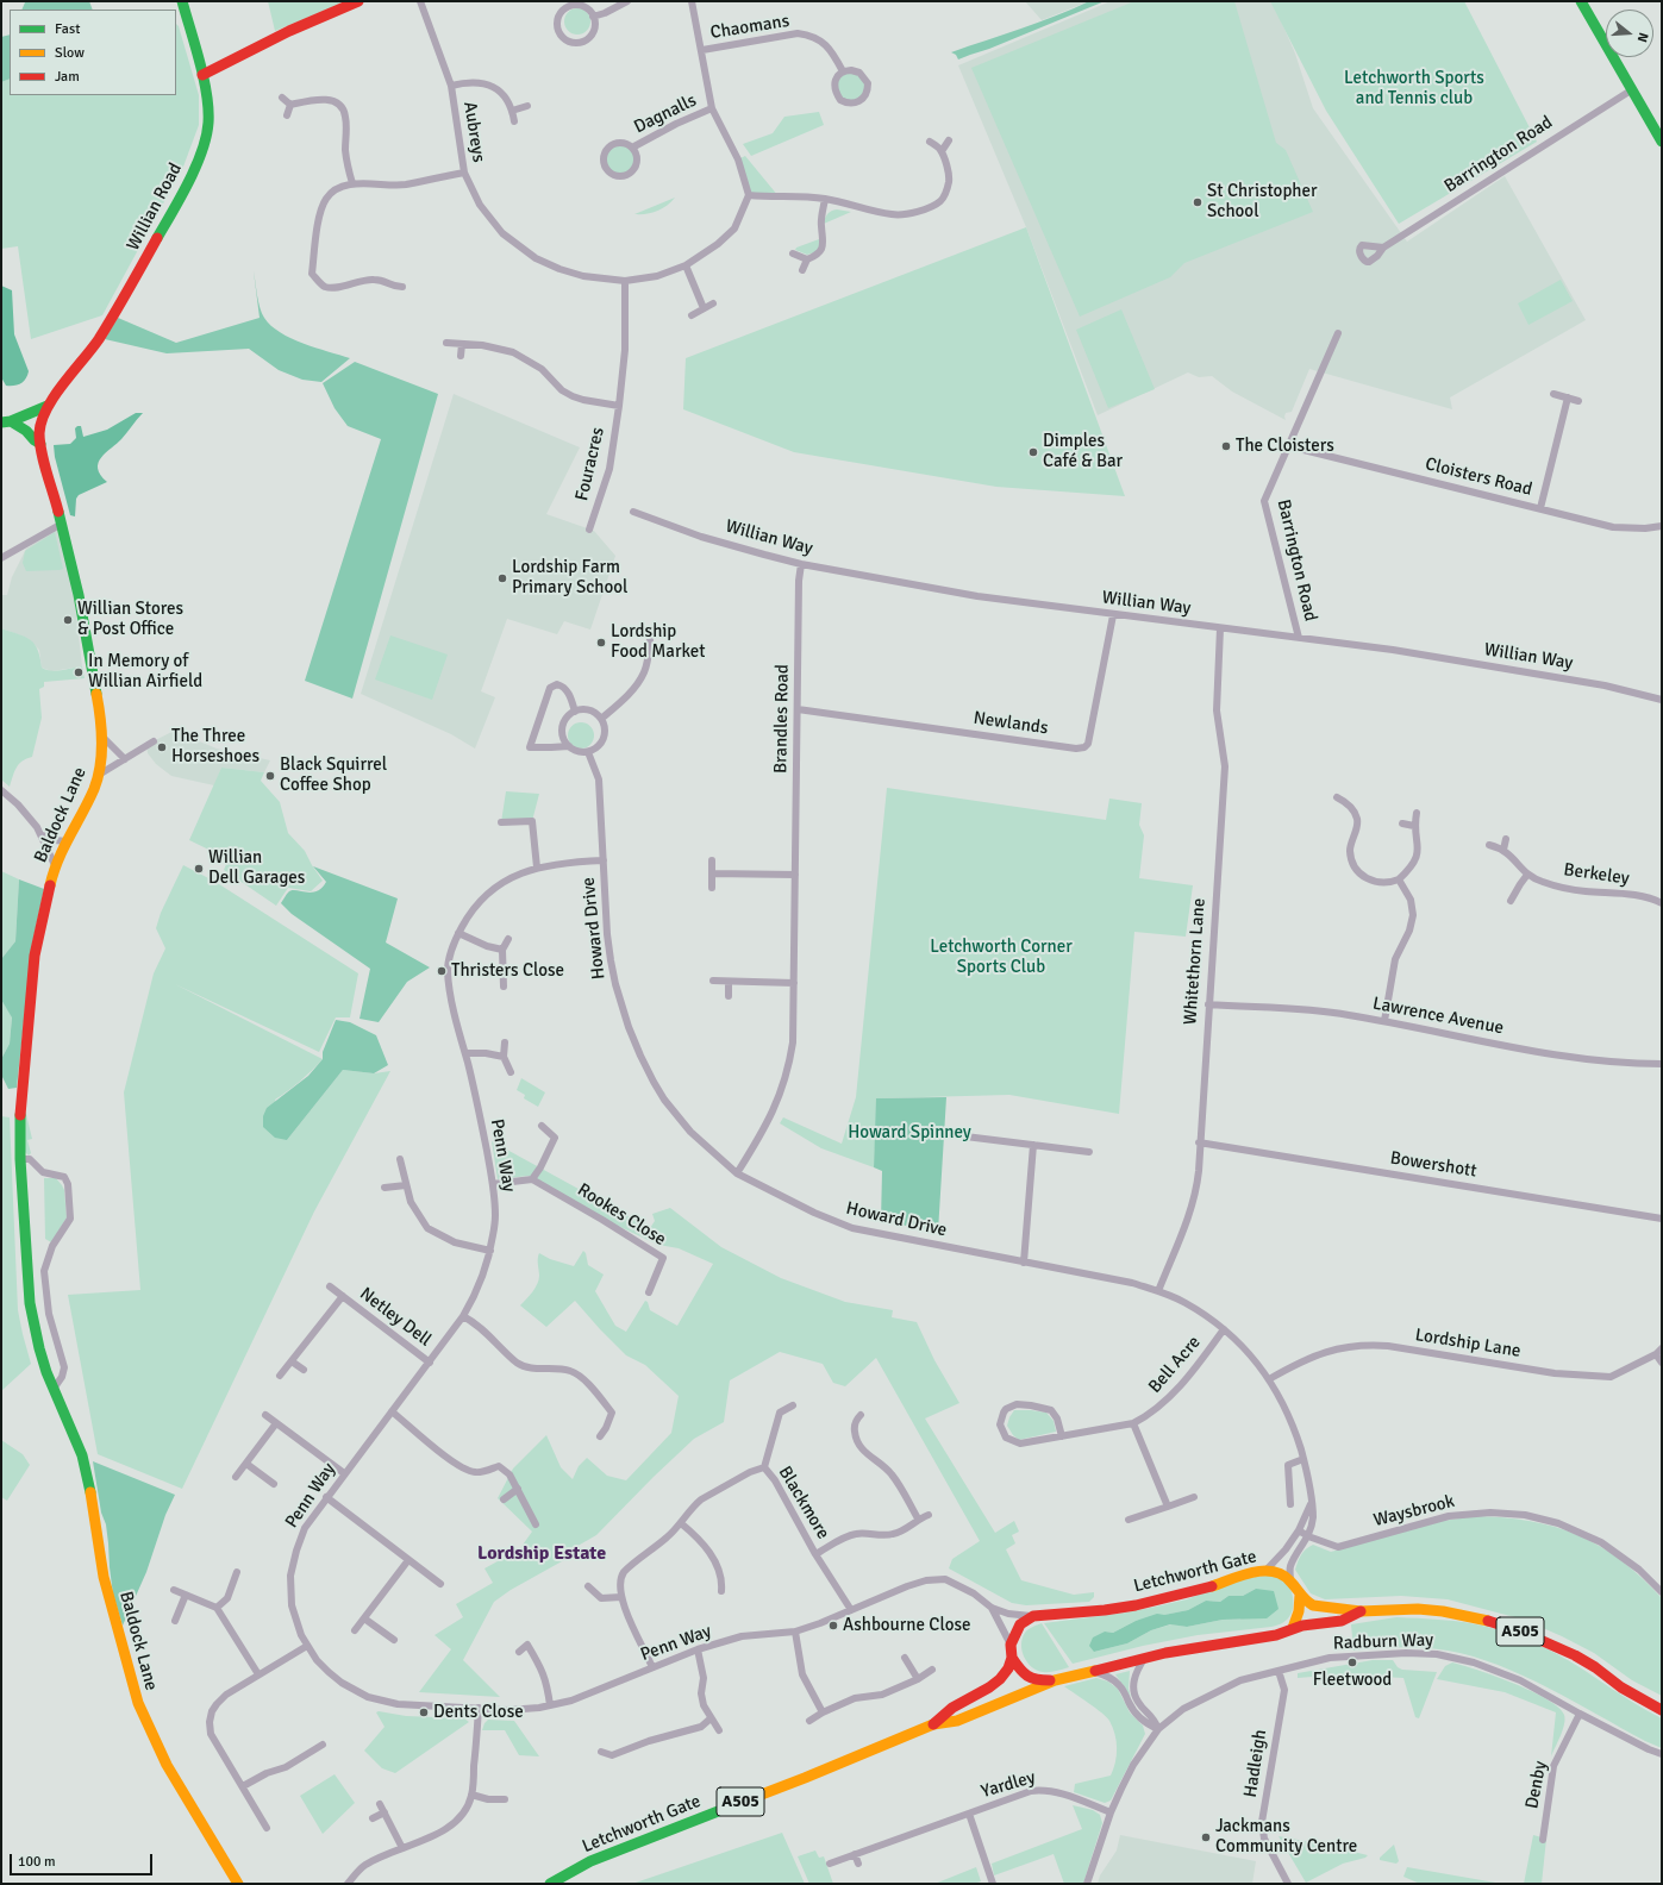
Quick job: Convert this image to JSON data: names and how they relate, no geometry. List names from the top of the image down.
{
  "streets": {
    "street": [
      "Chaomans",
      "Dagnalls",
      "Aubreys",
      "Barrington Road",
      "Willian Road",
      "Fouracres",
      "Cloisters Road",
      "Willian Way",
      "Brandles Road",
      "Newlands",
      "Baldock Lane",
      "Berkeley",
      "Howard Drive",
      "Whitethorn Lane",
      "Lawrence Avenue",
      "Penn Way",
      "Bowershott",
      "Rookes Close",
      "Netley Dell",
      "Lordship Lane",
      "Bell Acre",
      "Blackmore",
      "Waysbrook",
      "Letchworth Gate",
      "A505",
      "Radburn Way",
      "Hadleigh",
      "Yardley",
      "Denby"
    ]
  },
  "crossings": [
    ["Aubreys", "Fouracres"],
    ["Barrington Road", "Cloisters Road"],
    ["Barrington Road", "Willian Way"],
    ["Willian Road", "Baldock Lane"],
    ["Willian Way", "Brandles Road"],
    ["Willian Way", "Newlands"],
    ["Willian Way", "Whitethorn Lane"],
    ["Brandles Road", "Newlands"],
    ["Brandles Road", "Howard Drive"],
    ["Howard Drive", "Whitethorn Lane"],
    ["Howard Drive", "Penn Way"],
    ["Howard Drive", "Lordship Lane"],
    ["Howard Drive", "Bell Acre"],
    ["Howard Drive", "Waysbrook"],
    ["Howard Drive", "Letchworth Gate"],
    ["Whitethorn Lane", "Lawrence Avenue"],
    ["Whitethorn Lane", "Bowershott"],
    ["Penn Way", "Netley Dell"],
    ["Penn Way", "Blackmore"],
    ["Penn Way", "Letchworth Gate"],
    ["Letchworth Gate", "A505"],
    ["Radburn Way", "Hadleigh"],
    ["Radburn Way", "Yardley"],
    ["Radburn Way", "Denby"]
  ],
  "districts": ["Lordship Estate"],
  "parks": ["Letchworth Sports and Tennis club", "Letchworth Corner Sports Club", "Howard Spinney"],
  "places": [
    "St Christopher School",
    "The Cloisters",
    "Dimples Café & Bar",
    "Lordship Farm Primary School",
    "Willian Stores & Post Office",
    "Lordship Food Market",
    "In Memory of Willian Airfield",
    "The Three Horseshoes",
    "Black Squirrel Coffee Shop",
    "Willian Dell Garages",
    "Thristers Close",
    "Ashbourne Close",
    "Fleetwood",
    "Dents Close",
    "Jackmans Community Centre"
  ],
  "legend": ["Fast", "Slow", "Jam"],
  "scale_bar": "100 m",
  "north": "right"
}
